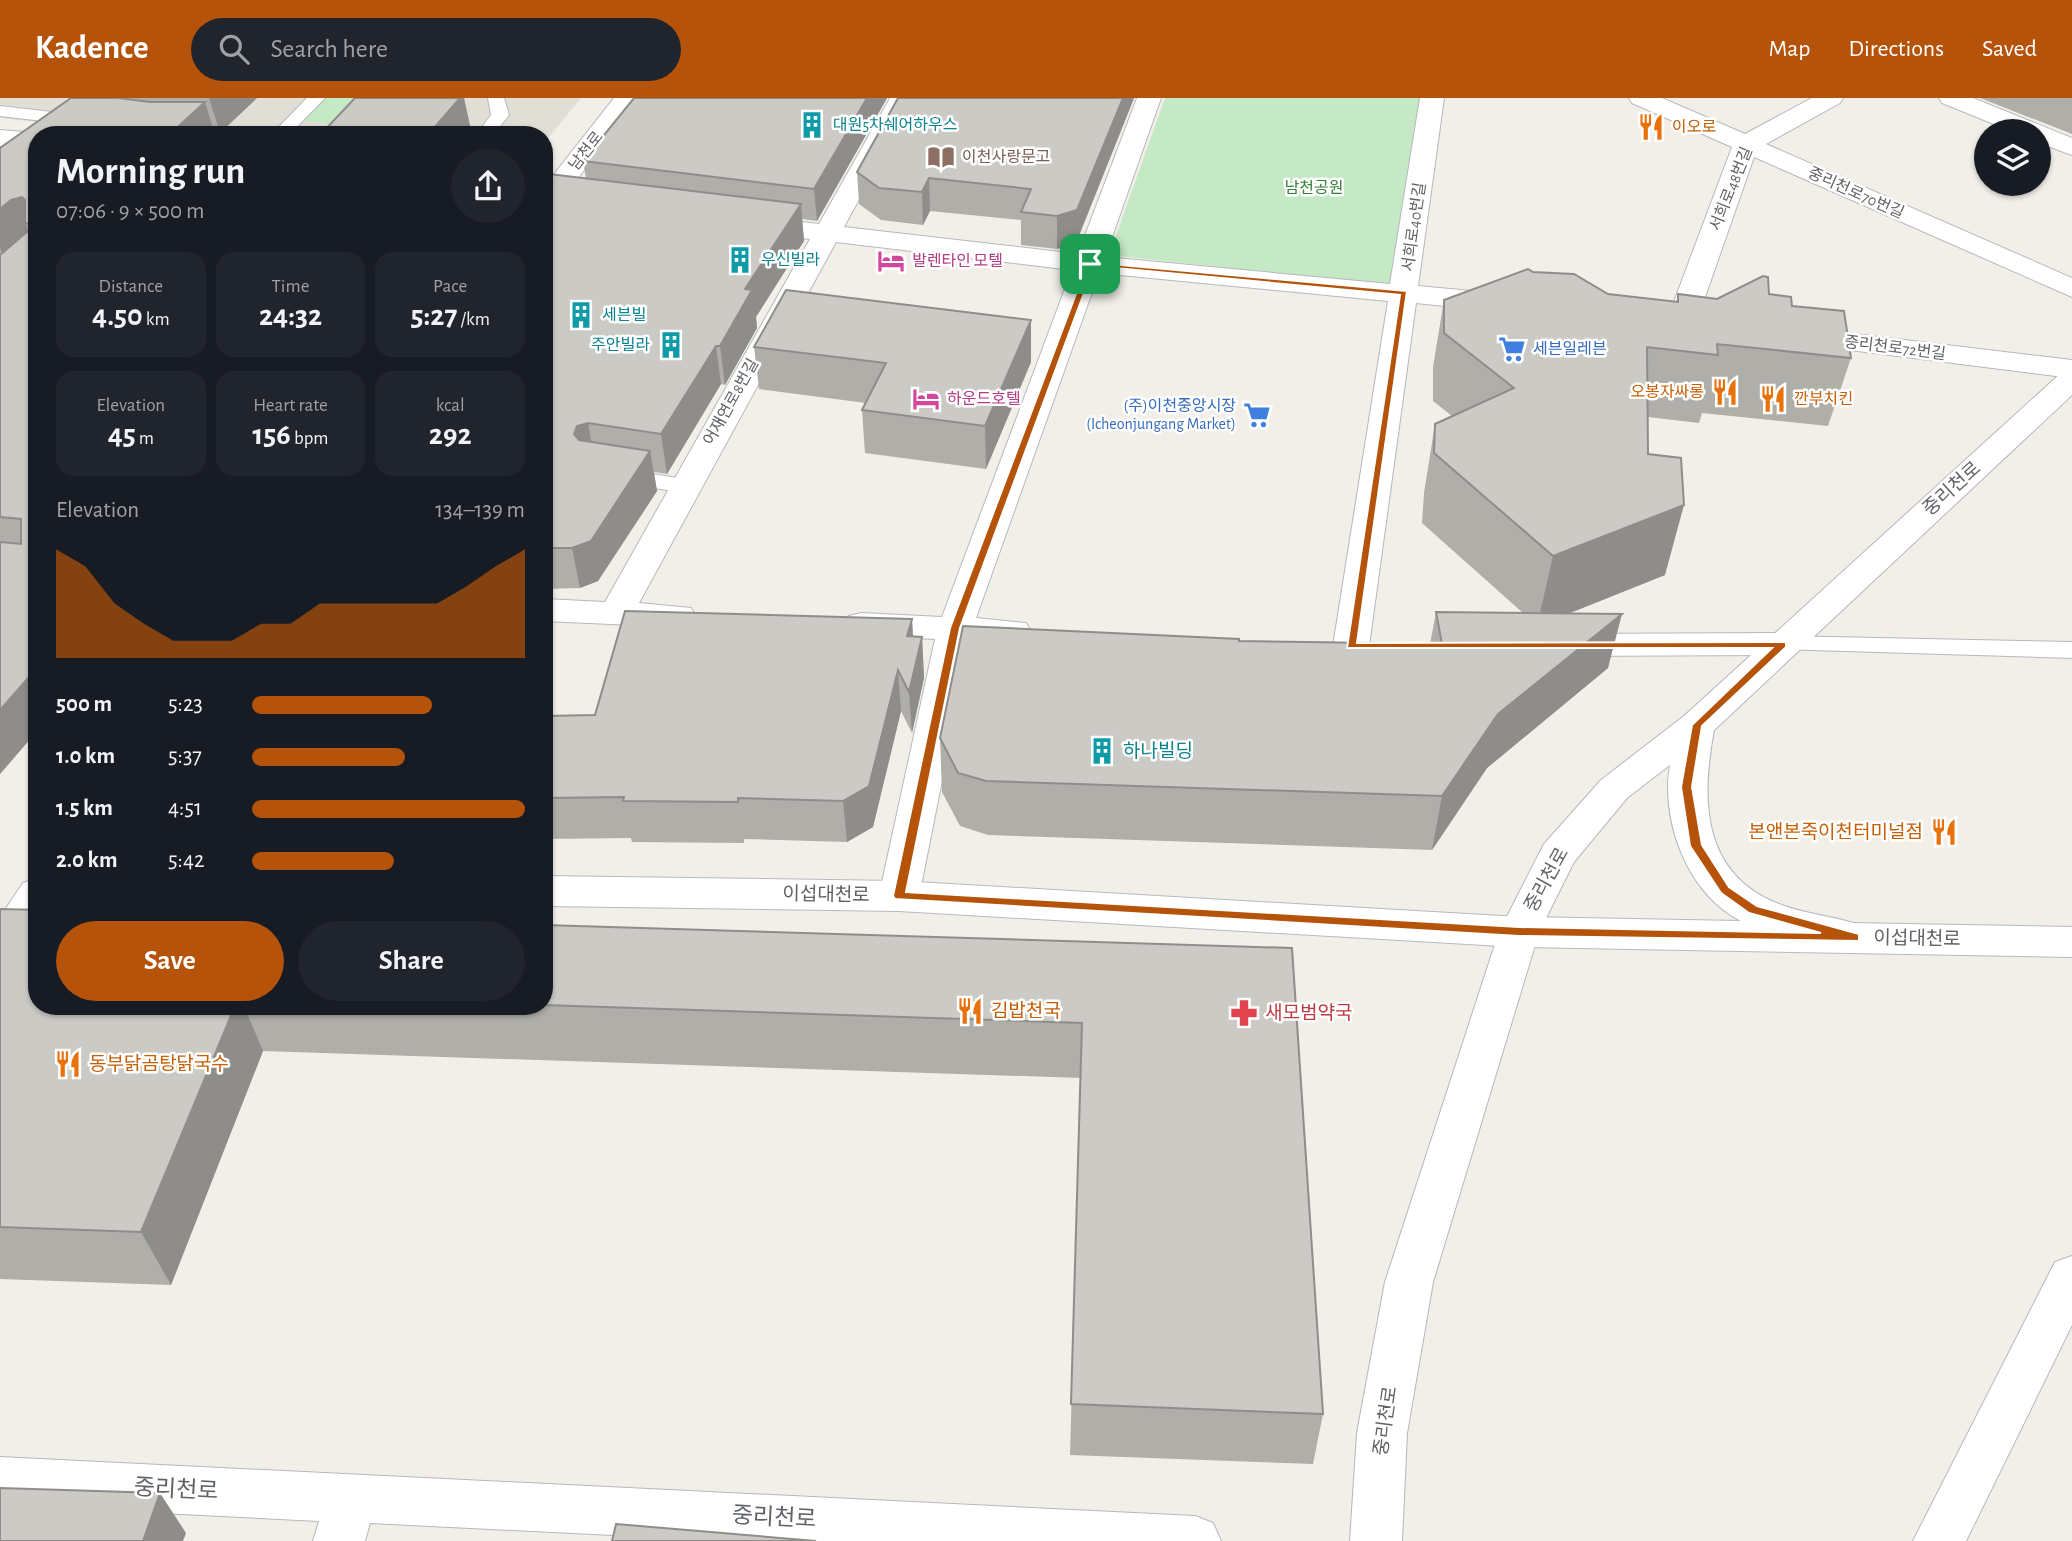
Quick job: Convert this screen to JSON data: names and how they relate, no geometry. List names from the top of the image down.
{
  "streets": {
    "street": [
      "남천로",
      "서희로48번길",
      "중리천로70번길",
      "서희로40번길",
      "중리천로72번길",
      "어재연로8번길",
      "중리천로",
      "이섭대천로"
    ]
  },
  "crossings": [
    ["서희로48번길", "중리천로70번길"],
    ["중리천로", "이섭대천로"]
  ],
  "parks": ["남천공원"],
  "places": {
    "building": [
      "대원5차쉐어하우스",
      "우신빌라",
      "세븐빌",
      "주안빌라",
      "하나빌딩"
    ],
    "restaurant": [
      "이오로",
      "오봉자싸롱",
      "깐부치킨",
      "본앤본죽이천터미널점",
      "김밥천국",
      "동부닭곰탕닭국수"
    ],
    "library": ["이천사랑문고"],
    "hotel": ["발렌타인 모텔", "하운드호텔"],
    "supermarket": ["세븐일레븐", "(주)이천중앙시장 (Icheonjungang Market)"],
    "pharmacy": ["새모범약국"]
  },
  "page": {
    "header": "Kadence",
    "search": "Search here",
    "nav": ["Map", "Directions", "Saved"],
    "heading": ["Morning run", "07:06 · 9 × 500 m"],
    "stats": [
      ["Distance", "4.50 km"],
      ["Time", "24:32"],
      ["Pace", "5:27 /km"],
      ["Elevation", "45 m"],
      ["Heart rate", "156 bpm"],
      ["kcal", "292"]
    ],
    "chart": ["Elevation", "134–139 m"],
    "list": [
      {
        "name": "500 m",
        "note": "5:23"
      },
      {
        "name": "1.0 km",
        "note": "5:37"
      },
      {
        "name": "1.5 km",
        "note": "4:51"
      },
      {
        "name": "2.0 km",
        "note": "5:42"
      }
    ],
    "buttons": ["Save", "Share"]
  }
}
